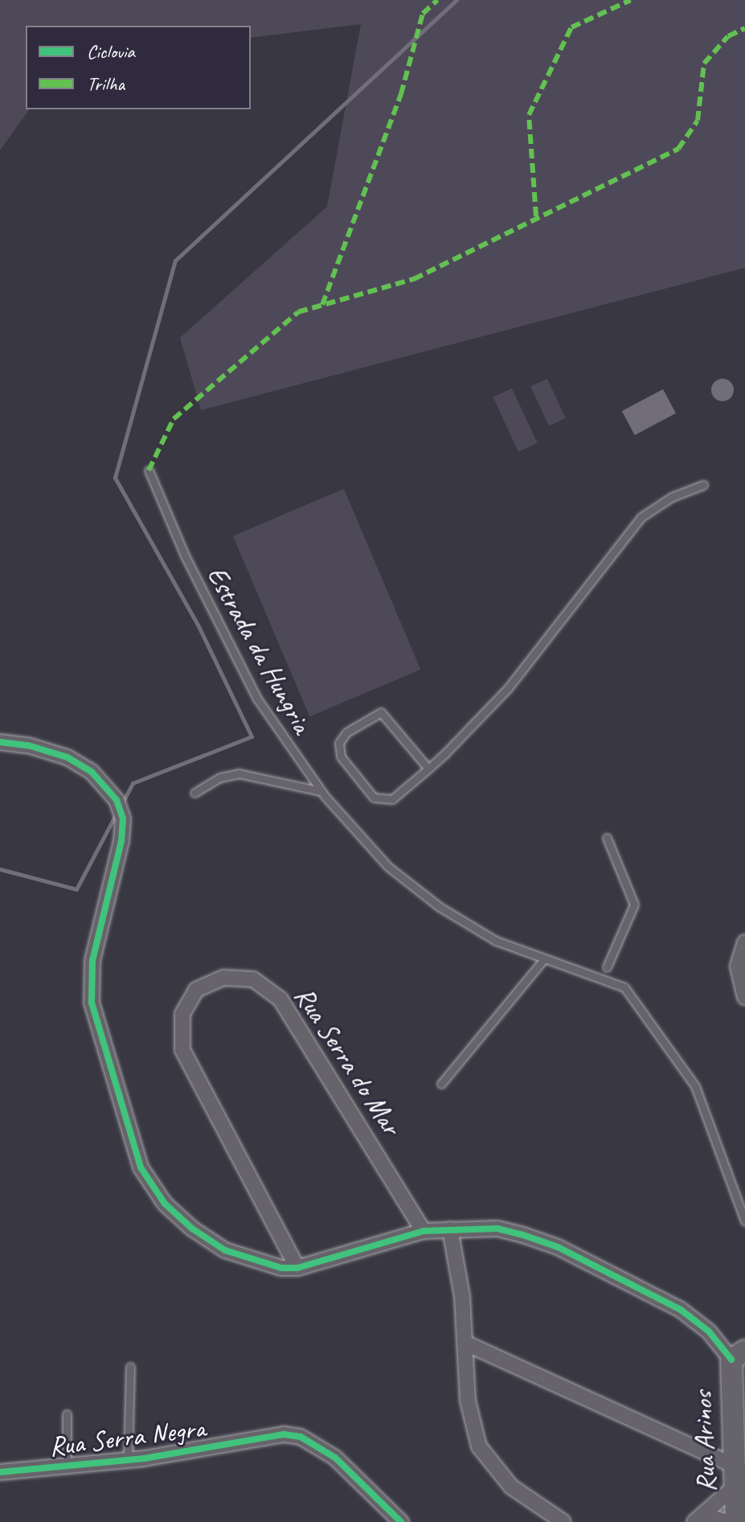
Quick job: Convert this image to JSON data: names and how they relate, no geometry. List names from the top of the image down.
{
  "streets": {
    "street": ["Rua Serra do Mar", "Rua Serra Negra", "Rua Arinos"],
    "lane": ["Estrada da Hungria"]
  },
  "legend": ["Ciclovia", "Trilha"]
}
